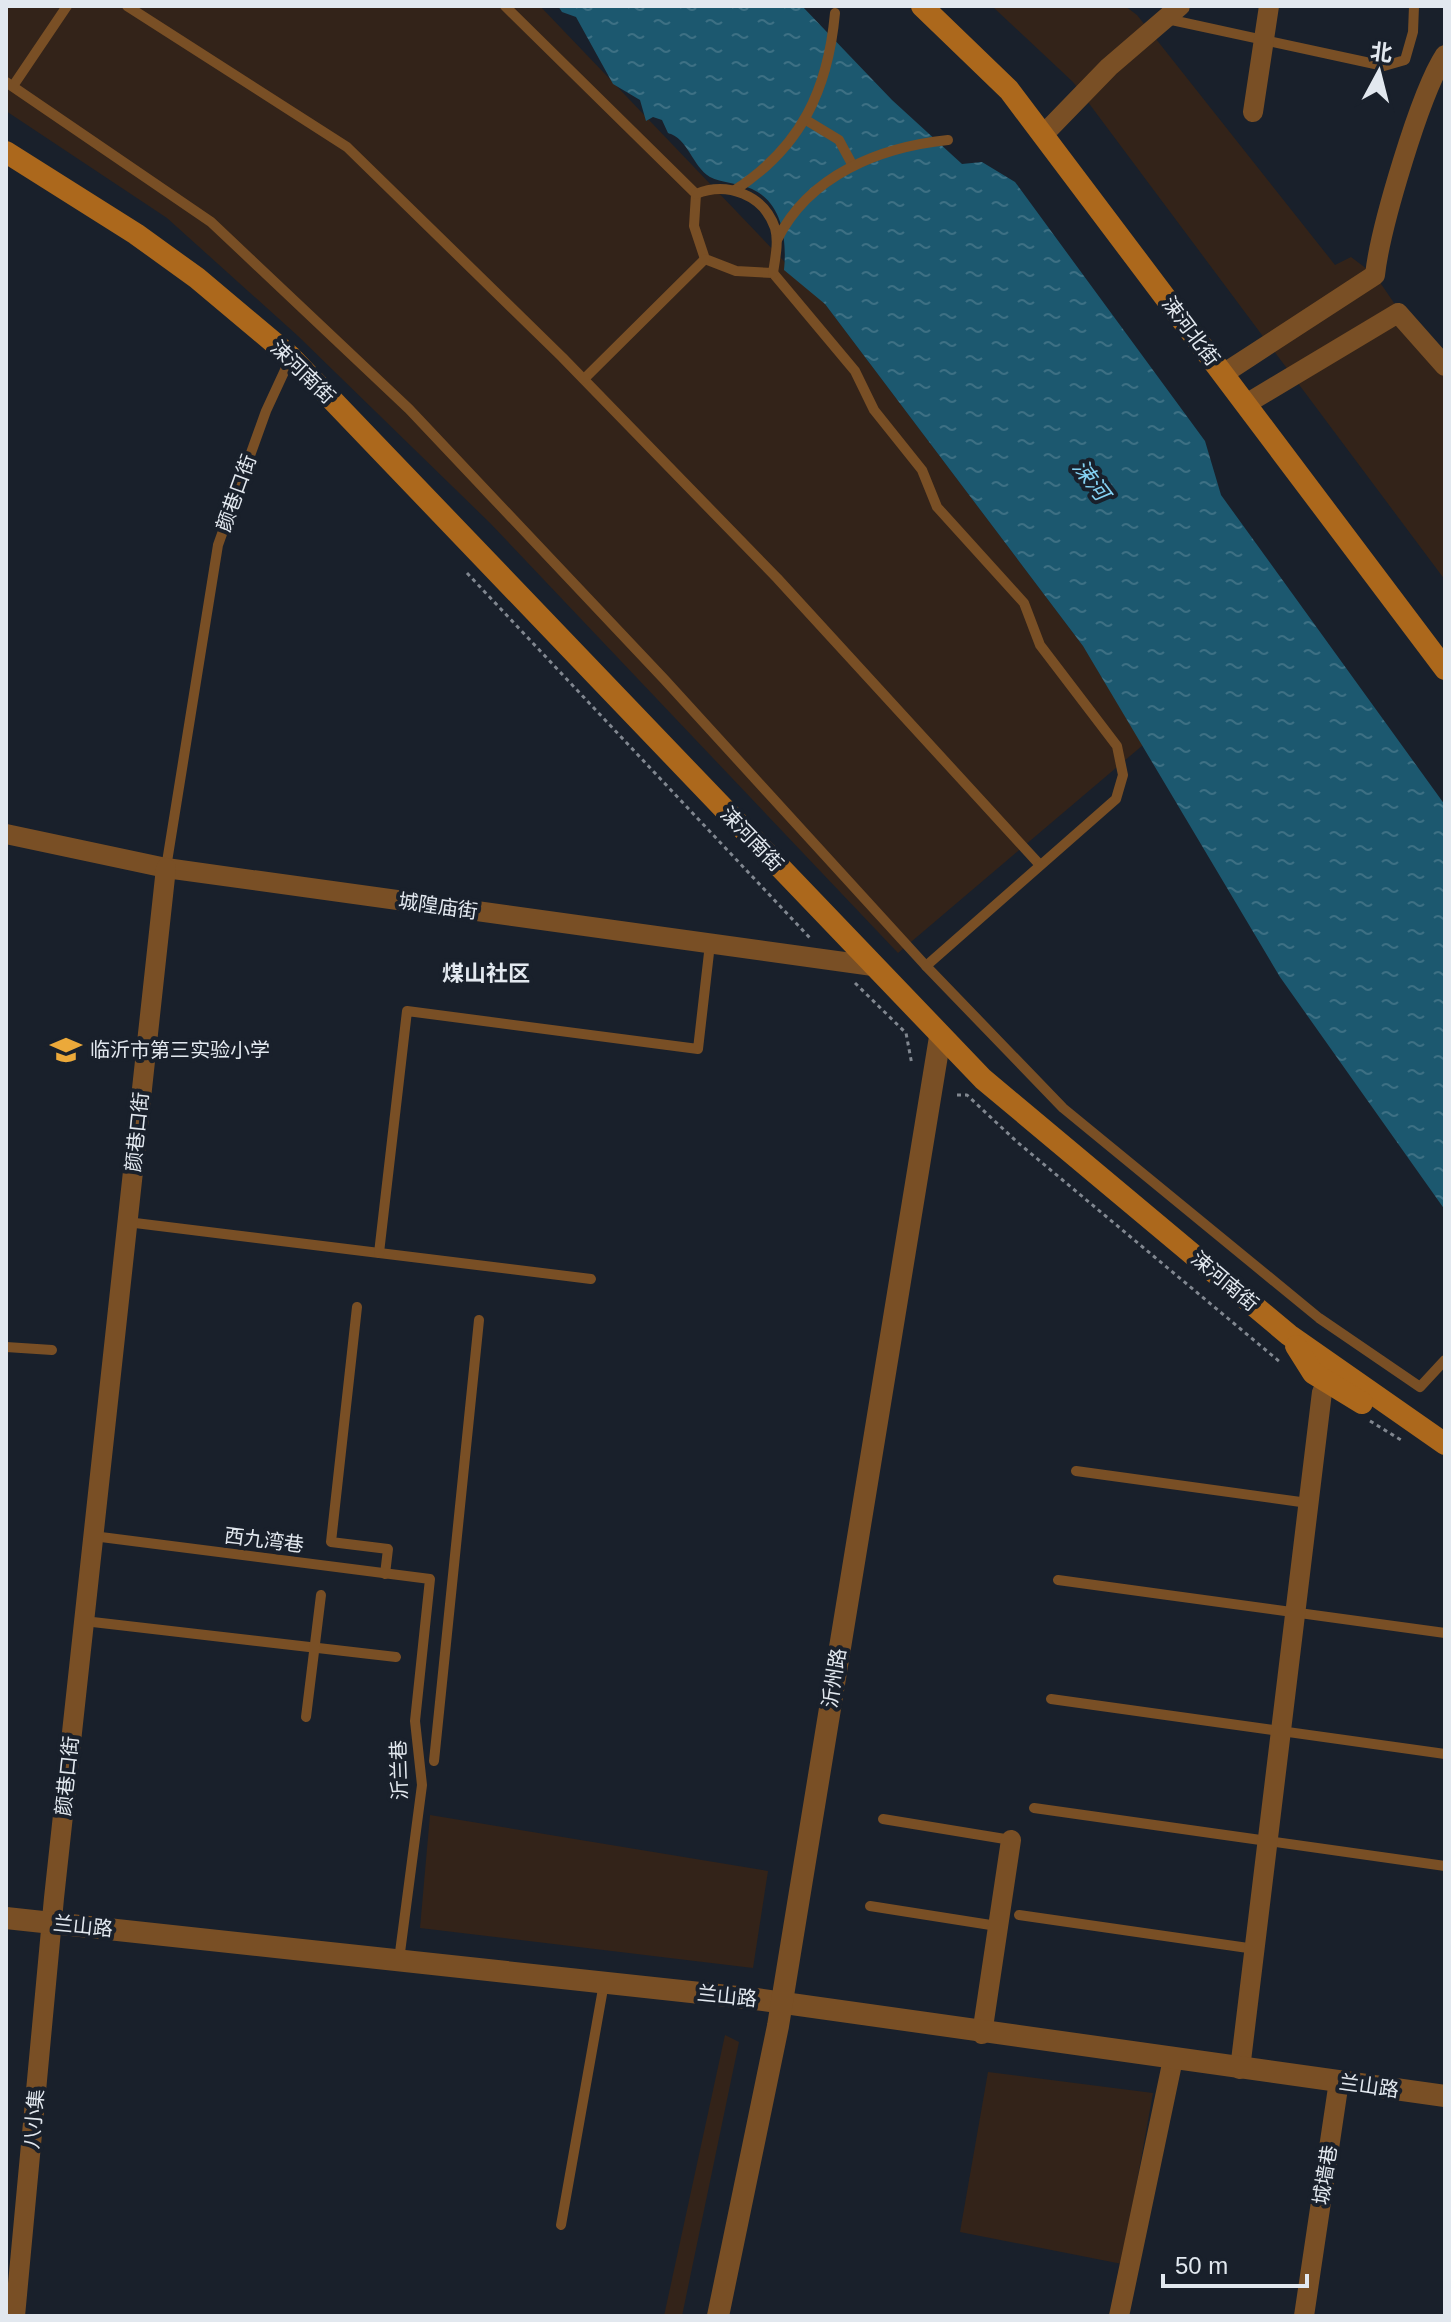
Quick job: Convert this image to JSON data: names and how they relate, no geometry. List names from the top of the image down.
{
  "streets": {
    "main road": ["涑河北街", "涑河南街"],
    "street": [
      "颜巷口街",
      "城隍庙街",
      "沂州路",
      "兰山路",
      "八小集",
      "城墙巷"
    ],
    "lane": ["西九湾巷", "沂兰巷"]
  },
  "crossings": [
    ["涑河南街", "颜巷口街"],
    ["涑河南街", "城隍庙街"],
    ["涑河南街", "沂州路"],
    ["颜巷口街", "城隍庙街"],
    ["颜巷口街", "西九湾巷"],
    ["颜巷口街", "兰山路"],
    ["颜巷口街", "八小集"],
    ["西九湾巷", "沂兰巷"],
    ["沂州路", "兰山路"],
    ["沂兰巷", "兰山路"],
    ["兰山路", "八小集"],
    ["兰山路", "城墙巷"]
  ],
  "districts": ["煤山社区"],
  "water": ["涑河"],
  "places": {
    "school or university": ["临沂市第三实验小学"]
  },
  "scale_bar": "50 m",
  "north": "top"
}
